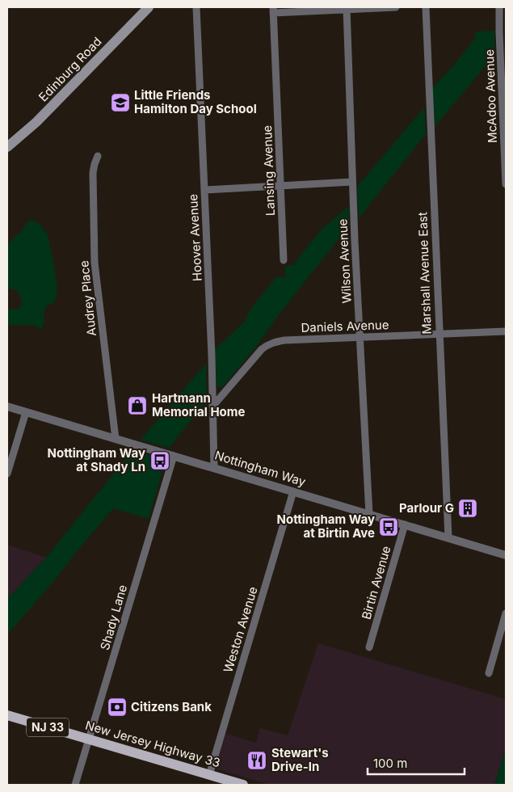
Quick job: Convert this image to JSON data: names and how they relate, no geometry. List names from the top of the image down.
{
  "streets": {
    "main road": ["Edinburg Road", "NJ 33", "New Jersey Highway 33"],
    "street": [
      "McAdoo Avenue",
      "Lansing Avenue",
      "Hoover Avenue",
      "Wilson Avenue",
      "Marshall Avenue East",
      "Audrey Place",
      "Daniels Avenue",
      "Nottingham Way",
      "Birtin Avenue",
      "Shady Lane",
      "Weston Avenue"
    ]
  },
  "crossings": [
    ["Hoover Avenue", "Daniels Avenue"],
    ["Hoover Avenue", "Nottingham Way"],
    ["Wilson Avenue", "Daniels Avenue"],
    ["Wilson Avenue", "Nottingham Way"],
    ["Marshall Avenue East", "Daniels Avenue"],
    ["Marshall Avenue East", "Nottingham Way"],
    ["Audrey Place", "Nottingham Way"],
    ["Nottingham Way", "Birtin Avenue"],
    ["Nottingham Way", "Shady Lane"],
    ["Nottingham Way", "Weston Avenue"],
    ["Shady Lane", "New Jersey Highway 33"],
    ["Weston Avenue", "New Jersey Highway 33"]
  ],
  "places": {
    "school or university": ["Little Friends Hamilton Day School"],
    "shop": ["Hartmann Memorial Home"],
    "bus stop": ["Nottingham Way at Shady Ln", "Nottingham Way at Birtin Ave"],
    "building": ["Parlour G"],
    "bank": ["Citizens Bank"],
    "restaurant": ["Stewart's Drive-In"]
  },
  "scale_bar": "100 m"
}
